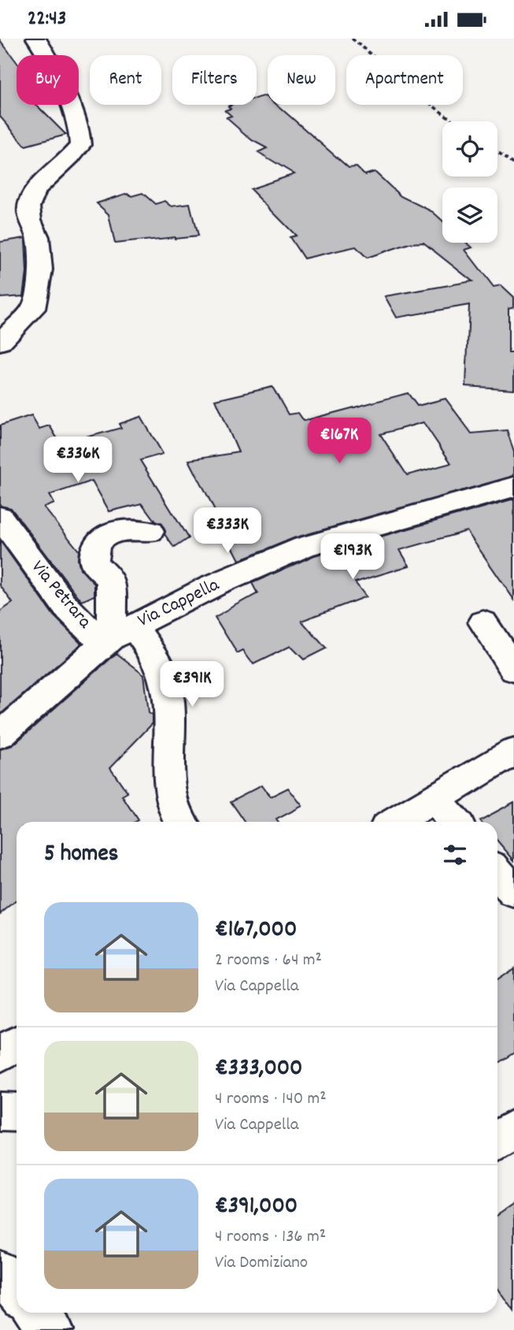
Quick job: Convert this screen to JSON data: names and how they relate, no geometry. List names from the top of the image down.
{
  "streets": {
    "street": ["Via Petrara", "Via Cappella"]
  },
  "crossings": [
    ["Via Petrara", "Via Cappella"]
  ],
  "page": {
    "status": "22:43",
    "chip": [
      "Buy",
      "Rent",
      "Filters",
      "New",
      "Apartment"
    ],
    "price": [
      "€167K",
      "€336K",
      "€333K",
      "€193K",
      "€391K"
    ],
    "heading": "5 homes",
    "list": [
      {
        "name": "€167,000",
        "note": "2 rooms · 64 m² · Via Cappella"
      },
      {
        "name": "€333,000",
        "note": "4 rooms · 140 m² · Via Cappella"
      },
      {
        "name": "€391,000",
        "note": "4 rooms · 136 m² · Via Domiziano"
      }
    ]
  }
}
